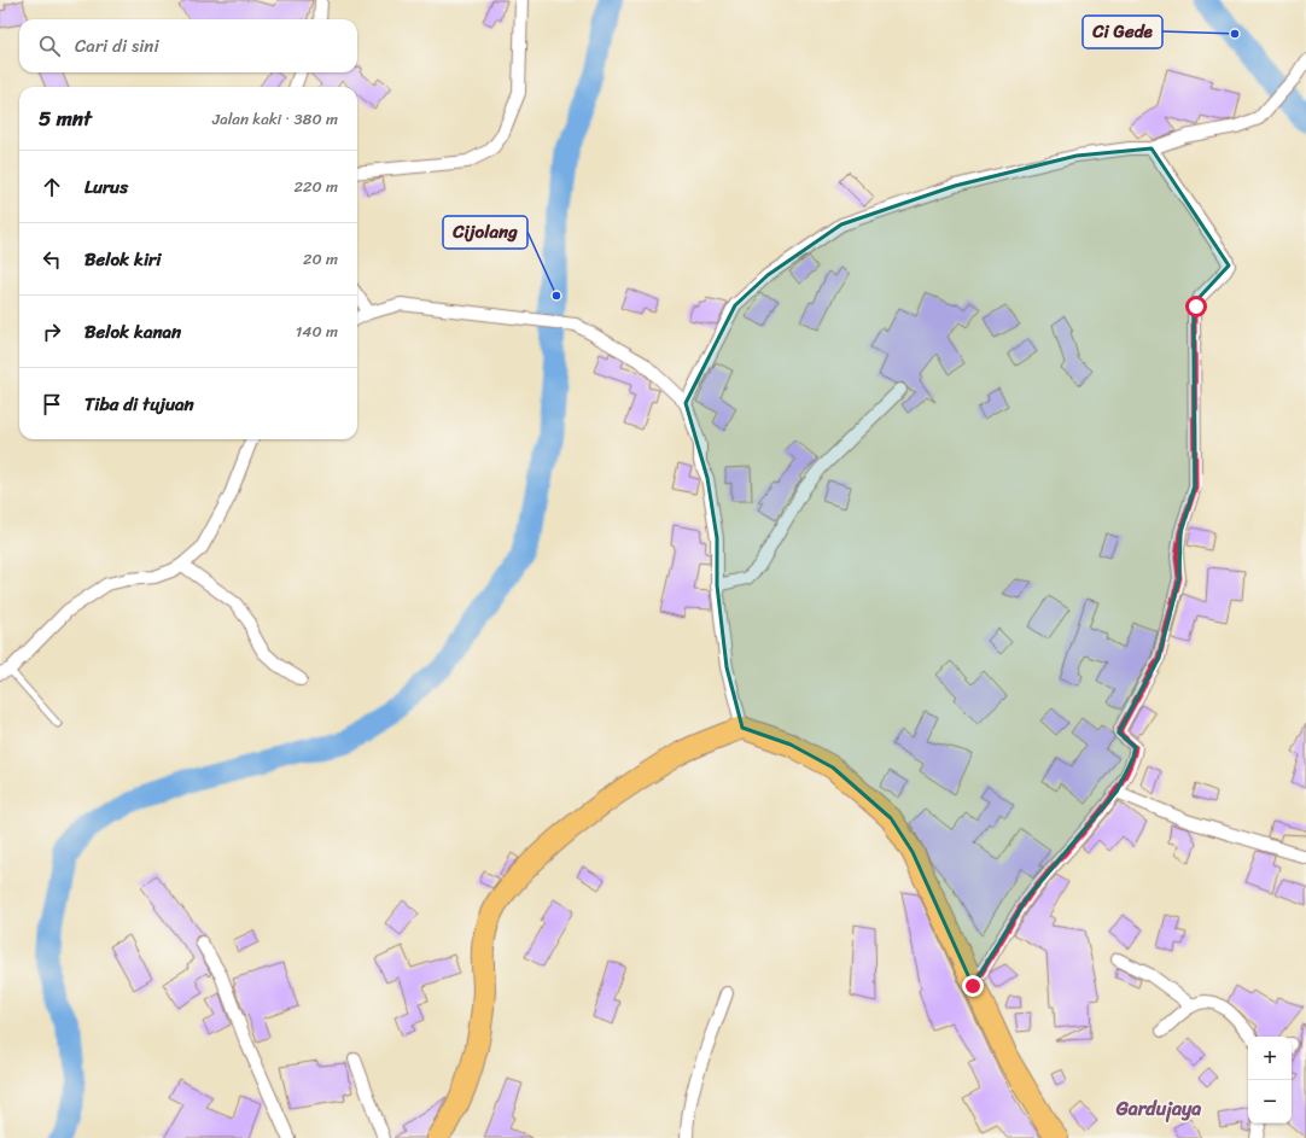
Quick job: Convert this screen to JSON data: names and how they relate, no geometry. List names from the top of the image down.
{
  "districts": ["Gardujaya"],
  "places": ["Ci Gede", "Cijolang"],
  "page": {
    "search": "Cari di sini",
    "heading": ["5 mnt", "Jalan kaki · 380 m"],
    "list": [
      ["Lurus", "220 m"],
      ["Belok kiri", "20 m"],
      ["Belok kanan", "140 m"],
      "Tiba di tujuan"
    ],
    "map_buttons": ["+", "−"]
  }
}
